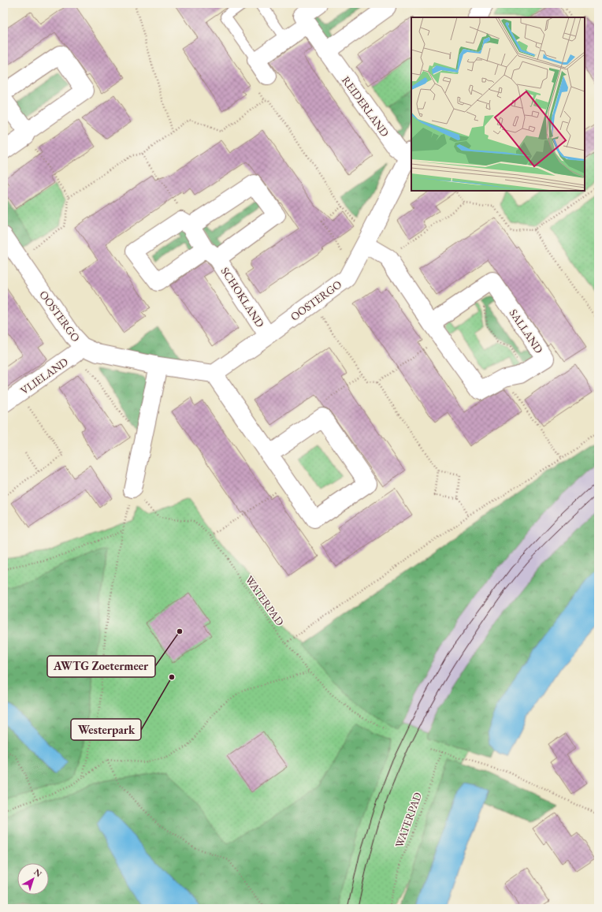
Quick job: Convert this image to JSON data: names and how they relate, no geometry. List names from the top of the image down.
{
  "streets": {
    "street": [
      "REIDERLAND",
      "SCHOKLAND",
      "OOSTERGO",
      "SALLAND",
      "VLIELAND"
    ],
    "path": ["WATERPAD"]
  },
  "crossings": [
    ["REIDERLAND", "OOSTERGO"],
    ["SCHOKLAND", "OOSTERGO"],
    ["OOSTERGO", "SALLAND"],
    ["OOSTERGO", "VLIELAND"]
  ],
  "places": ["AWTG Zoetermeer", "Westerpark"],
  "north": "top right"
}
